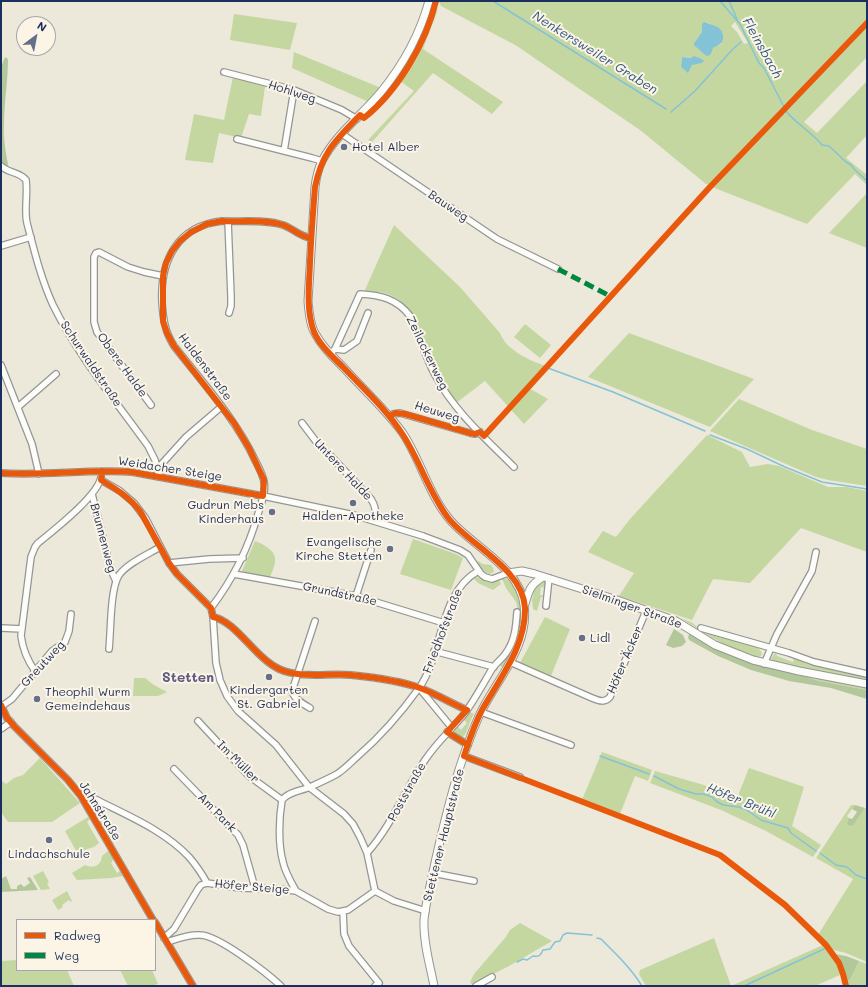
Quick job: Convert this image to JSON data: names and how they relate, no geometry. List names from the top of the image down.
{
  "streets": {
    "street": [
      "Hohlweg",
      "Bauweg",
      "Zeilackerweg",
      "Schurwaldstraße",
      "Obere Halde",
      "Haldenstraße",
      "Heuweg",
      "Weidacher Steige",
      "Untere Halde",
      "Brunnenweg",
      "Grundstraße",
      "Sielminger Straße",
      "Friedhofstraße",
      "Höfer Äcker",
      "Greutweg",
      "Im Müller",
      "Poststraße",
      "Jahnstraße",
      "Am Park",
      "Stettener Hauptstraße",
      "Höfer Steige"
    ]
  },
  "crossings": [
    ["Hohlweg", "Stettener Hauptstraße"],
    ["Bauweg", "Stettener Hauptstraße"],
    ["Zeilackerweg", "Heuweg"],
    ["Zeilackerweg", "Stettener Hauptstraße"],
    ["Schurwaldstraße", "Weidacher Steige"],
    ["Obere Halde", "Haldenstraße"],
    ["Haldenstraße", "Weidacher Steige"],
    ["Haldenstraße", "Grundstraße"],
    ["Haldenstraße", "Stettener Hauptstraße"],
    ["Heuweg", "Stettener Hauptstraße"],
    ["Weidacher Steige", "Untere Halde"],
    ["Weidacher Steige", "Friedhofstraße"],
    ["Grundstraße", "Friedhofstraße"],
    ["Sielminger Straße", "Höfer Äcker"],
    ["Sielminger Straße", "Stettener Hauptstraße"],
    ["Friedhofstraße", "Im Müller"],
    ["Friedhofstraße", "Poststraße"],
    ["Friedhofstraße", "Höfer Steige"],
    ["Höfer Äcker", "Stettener Hauptstraße"],
    ["Greutweg", "Jahnstraße"],
    ["Im Müller", "Poststraße"],
    ["Im Müller", "Höfer Steige"],
    ["Poststraße", "Höfer Steige"],
    ["Jahnstraße", "Höfer Steige"],
    ["Am Park", "Höfer Steige"]
  ],
  "districts": ["Stetten"],
  "water": ["Fleinsbach", "Nenkersweiler Graben", "Höfer Brühl"],
  "places": [
    "Hotel Alber",
    "Halden-Apotheke",
    "Gudrun Mebs Kinderhaus",
    "Evangelische Kirche Stetten",
    "Lidl",
    "Kindergarten St. Gabriel",
    "Theophil Wurm Gemeindehaus",
    "Lindachschule"
  ],
  "legend": ["Radweg", "Weg"],
  "north": "top right"
}
